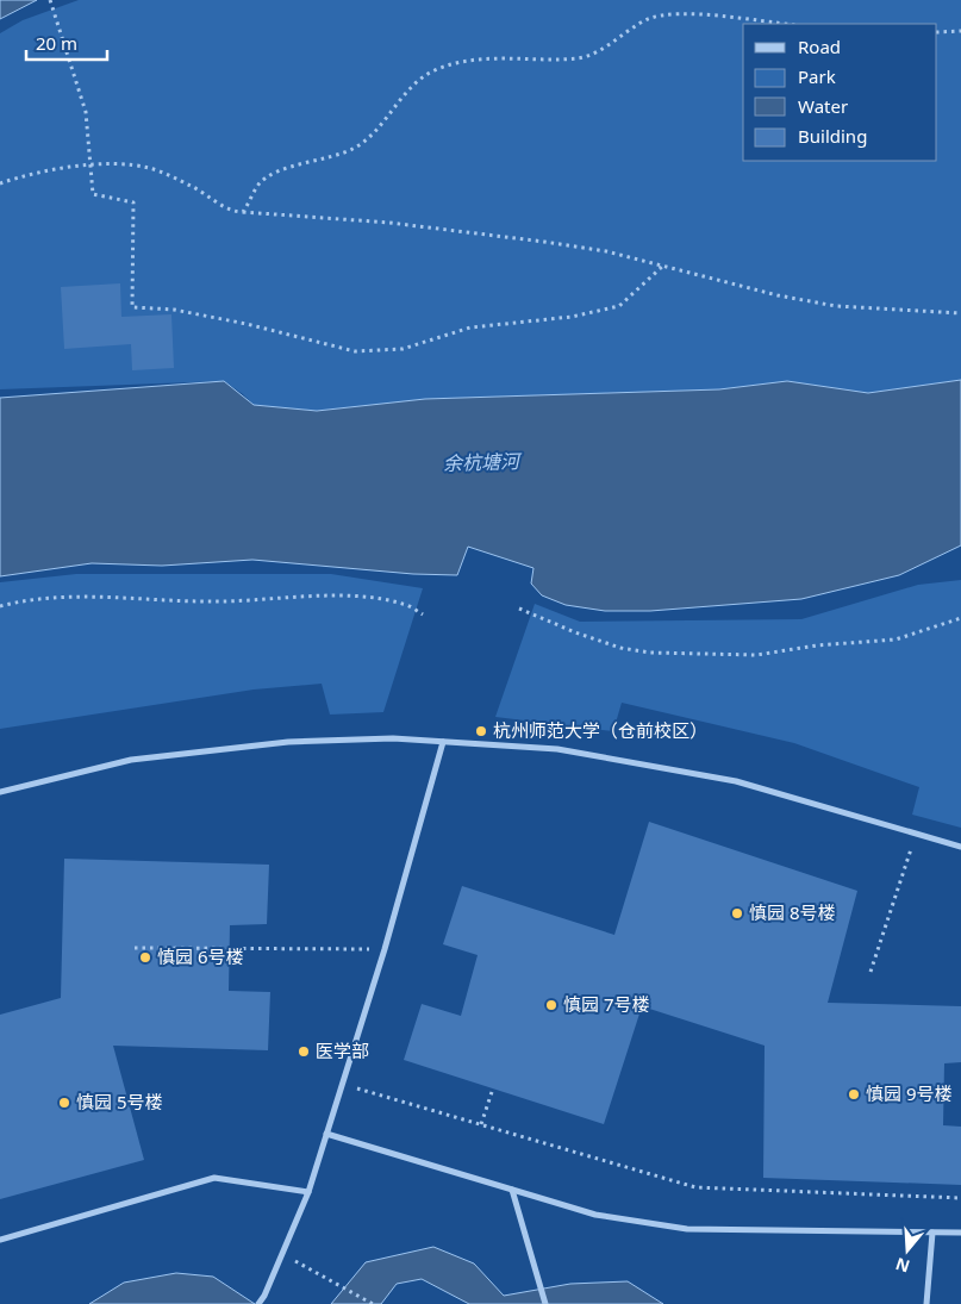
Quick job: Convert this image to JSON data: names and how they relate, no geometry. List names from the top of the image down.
{
  "water": ["余杭塘河"],
  "places": [
    "杭州师范大学（仓前校区）",
    "慎园 8号楼",
    "慎园 6号楼",
    "慎园 7号楼",
    "医学部",
    "慎园 9号楼",
    "慎园 5号楼"
  ],
  "legend": [
    "Road",
    "Park",
    "Water",
    "Building"
  ],
  "scale_bar": "20 m",
  "north": "bottom"
}
